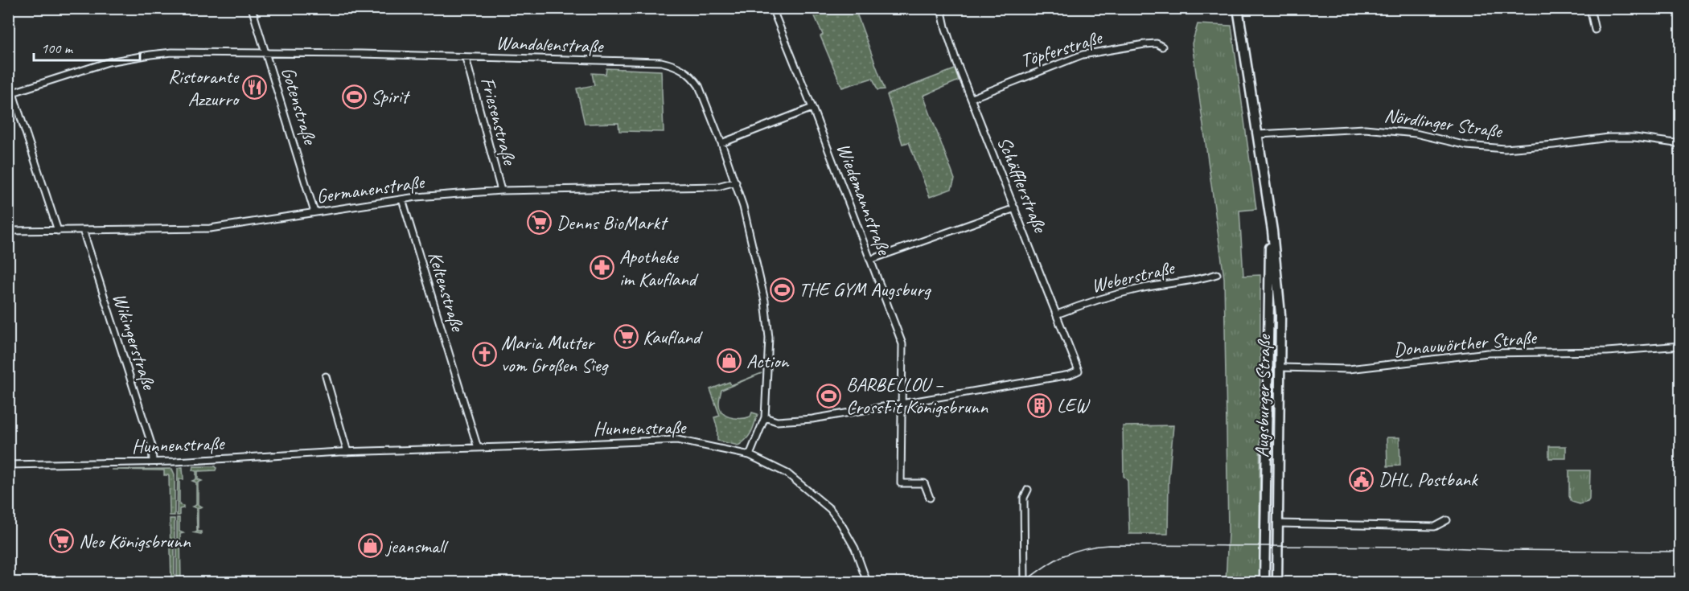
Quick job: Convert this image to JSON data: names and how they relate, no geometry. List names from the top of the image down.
{
  "streets": {
    "street": [
      "Wandalenstraße",
      "Töpferstraße",
      "Gotenstraße",
      "Friesenstraße",
      "Nördlinger Straße",
      "Schäfflerstraße",
      "Germanenstraße",
      "Wiedemannstraße",
      "Weberstraße",
      "Keltenstraße",
      "Wikingerstraße",
      "Donauwörther Straße",
      "Augsburger Straße",
      "Hunnenstraße"
    ]
  },
  "crossings": [
    ["Wandalenstraße", "Gotenstraße"],
    ["Wandalenstraße", "Friesenstraße"],
    ["Wandalenstraße", "Germanenstraße"],
    ["Wandalenstraße", "Hunnenstraße"],
    ["Töpferstraße", "Schäfflerstraße"],
    ["Gotenstraße", "Germanenstraße"],
    ["Friesenstraße", "Germanenstraße"],
    ["Nördlinger Straße", "Augsburger Straße"],
    ["Schäfflerstraße", "Wiedemannstraße"],
    ["Schäfflerstraße", "Weberstraße"],
    ["Germanenstraße", "Keltenstraße"],
    ["Germanenstraße", "Wikingerstraße"],
    ["Keltenstraße", "Hunnenstraße"],
    ["Wikingerstraße", "Hunnenstraße"],
    ["Donauwörther Straße", "Augsburger Straße"]
  ],
  "places": {
    "restaurant": ["Ristorante Azzurro"],
    "sports": ["Spirit", "THE GYM Augsburg", "BARBELLOU – CrossFit Königsbrunn"],
    "supermarket": ["Denns BioMarkt", "Kaufland", "Neo Königsbrunn"],
    "pharmacy": ["Apotheke im Kaufland"],
    "church": ["Maria Mutter vom Großen Sieg"],
    "shop": ["Action", "jeansmall"],
    "building": ["LEW"],
    "public building": ["DHL, Postbank"]
  },
  "scale_bar": "100 m"
}
